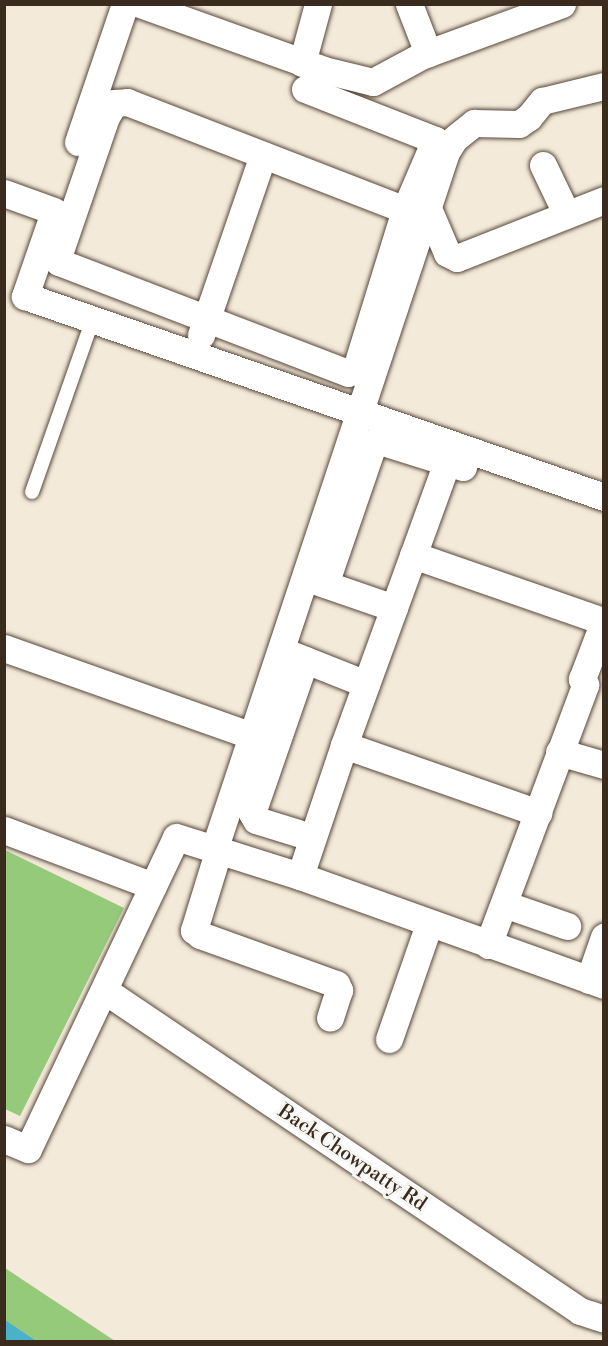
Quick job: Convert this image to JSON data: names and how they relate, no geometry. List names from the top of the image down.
{
  "streets": {
    "street": ["Back Chowpatty Rd"]
  }
}
